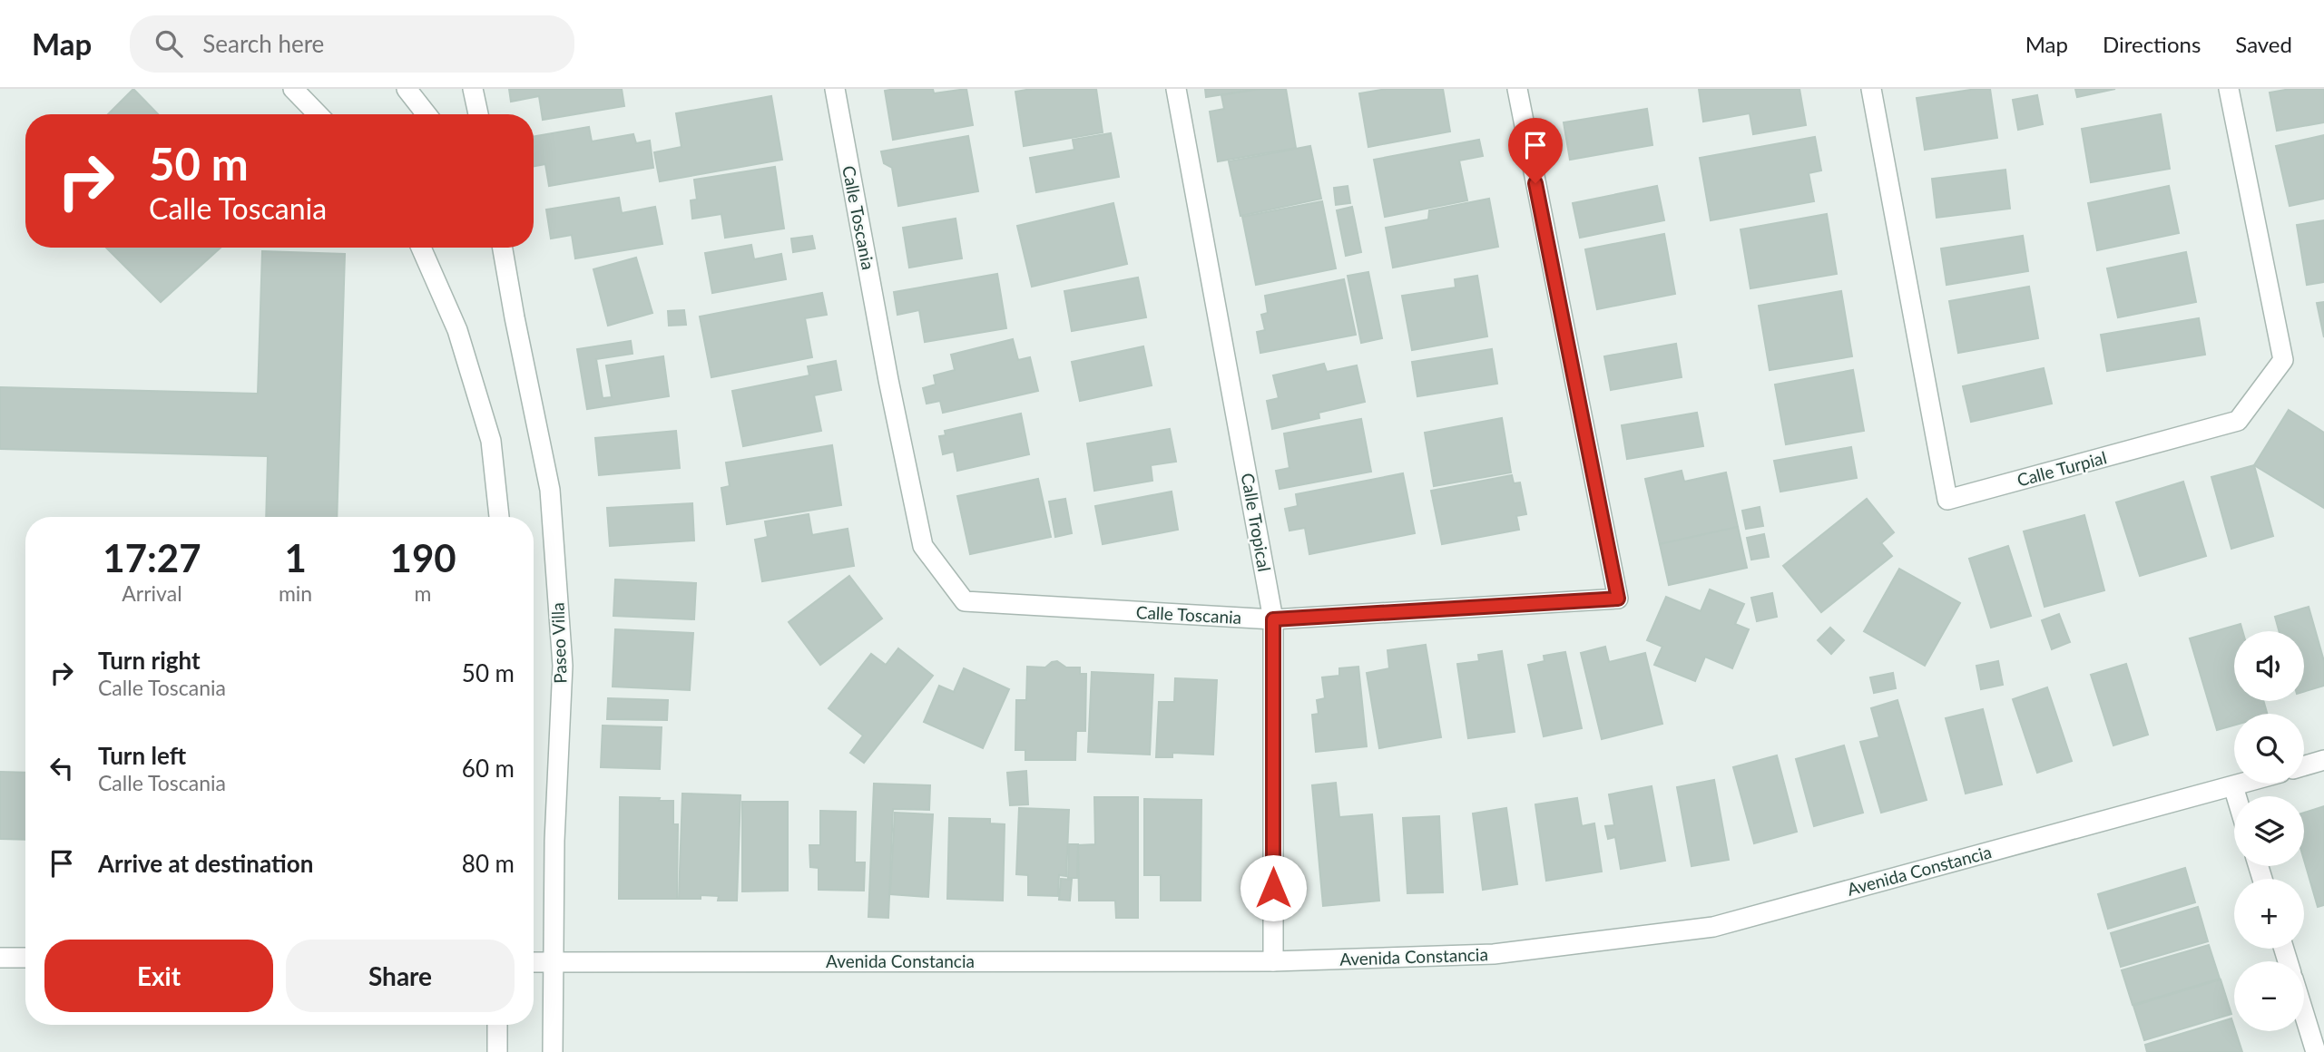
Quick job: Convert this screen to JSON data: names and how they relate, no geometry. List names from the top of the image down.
{
  "streets": {
    "street": [
      "Calle Toscania",
      "Calle Turpial",
      "Calle Tropical",
      "Paseo Villa",
      "Avenida Constancia"
    ]
  },
  "crossings": [
    ["Calle Toscania", "Calle Tropical"],
    ["Calle Tropical", "Avenida Constancia"],
    ["Paseo Villa", "Avenida Constancia"]
  ],
  "page": {
    "header": "Map",
    "search": "Search here",
    "nav": ["Map", "Directions", "Saved"],
    "turn": ["50 m", "Calle Toscania"],
    "eta": [
      "17:27",
      "Arrival",
      "1",
      "min",
      "190",
      "m"
    ],
    "list": [
      {
        "name": "Turn right",
        "note": "Calle Toscania",
        "value": "50 m"
      },
      {
        "name": "Turn left",
        "note": "Calle Toscania",
        "value": "60 m"
      },
      {
        "name": "Arrive at destination",
        "value": "80 m"
      }
    ],
    "map_buttons": ["+", "−"],
    "buttons": ["Exit", "Share"]
  }
}
